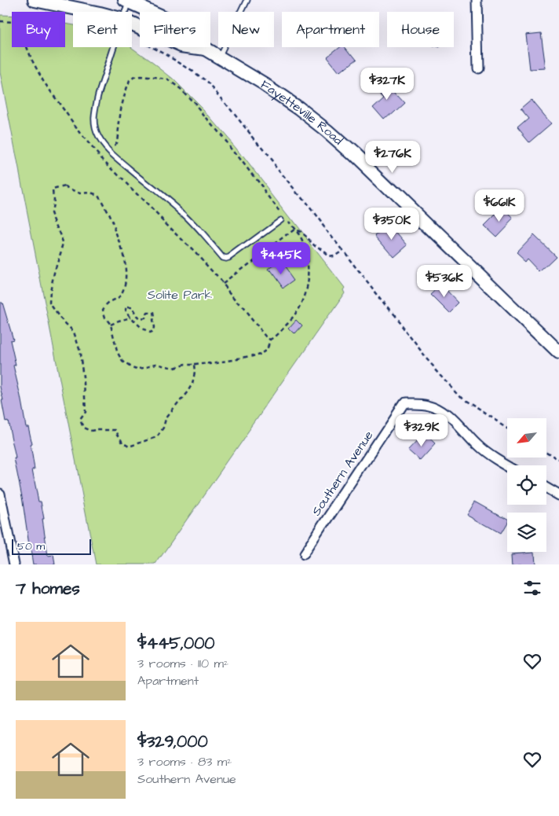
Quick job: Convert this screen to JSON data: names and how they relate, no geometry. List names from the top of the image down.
{
  "streets": {
    "main road": ["Fayetteville Road"],
    "street": ["Southern Avenue"]
  },
  "parks": ["Solite Park"],
  "scale_bar": "50 m",
  "north": "bottom left",
  "page": {
    "chip": [
      "Buy",
      "Rent",
      "Filters",
      "New",
      "Apartment",
      "House"
    ],
    "price": [
      "$327K",
      "$276K",
      "$661K",
      "$350K",
      "$445K",
      "$536K",
      "$329K"
    ],
    "scale": "50 m",
    "heading": "7 homes",
    "list": [
      {
        "name": "$445,000",
        "note": "3 rooms · 110 m² · Apartment"
      },
      {
        "name": "$329,000",
        "note": "3 rooms · 83 m² · Southern Avenue"
      }
    ]
  }
}
